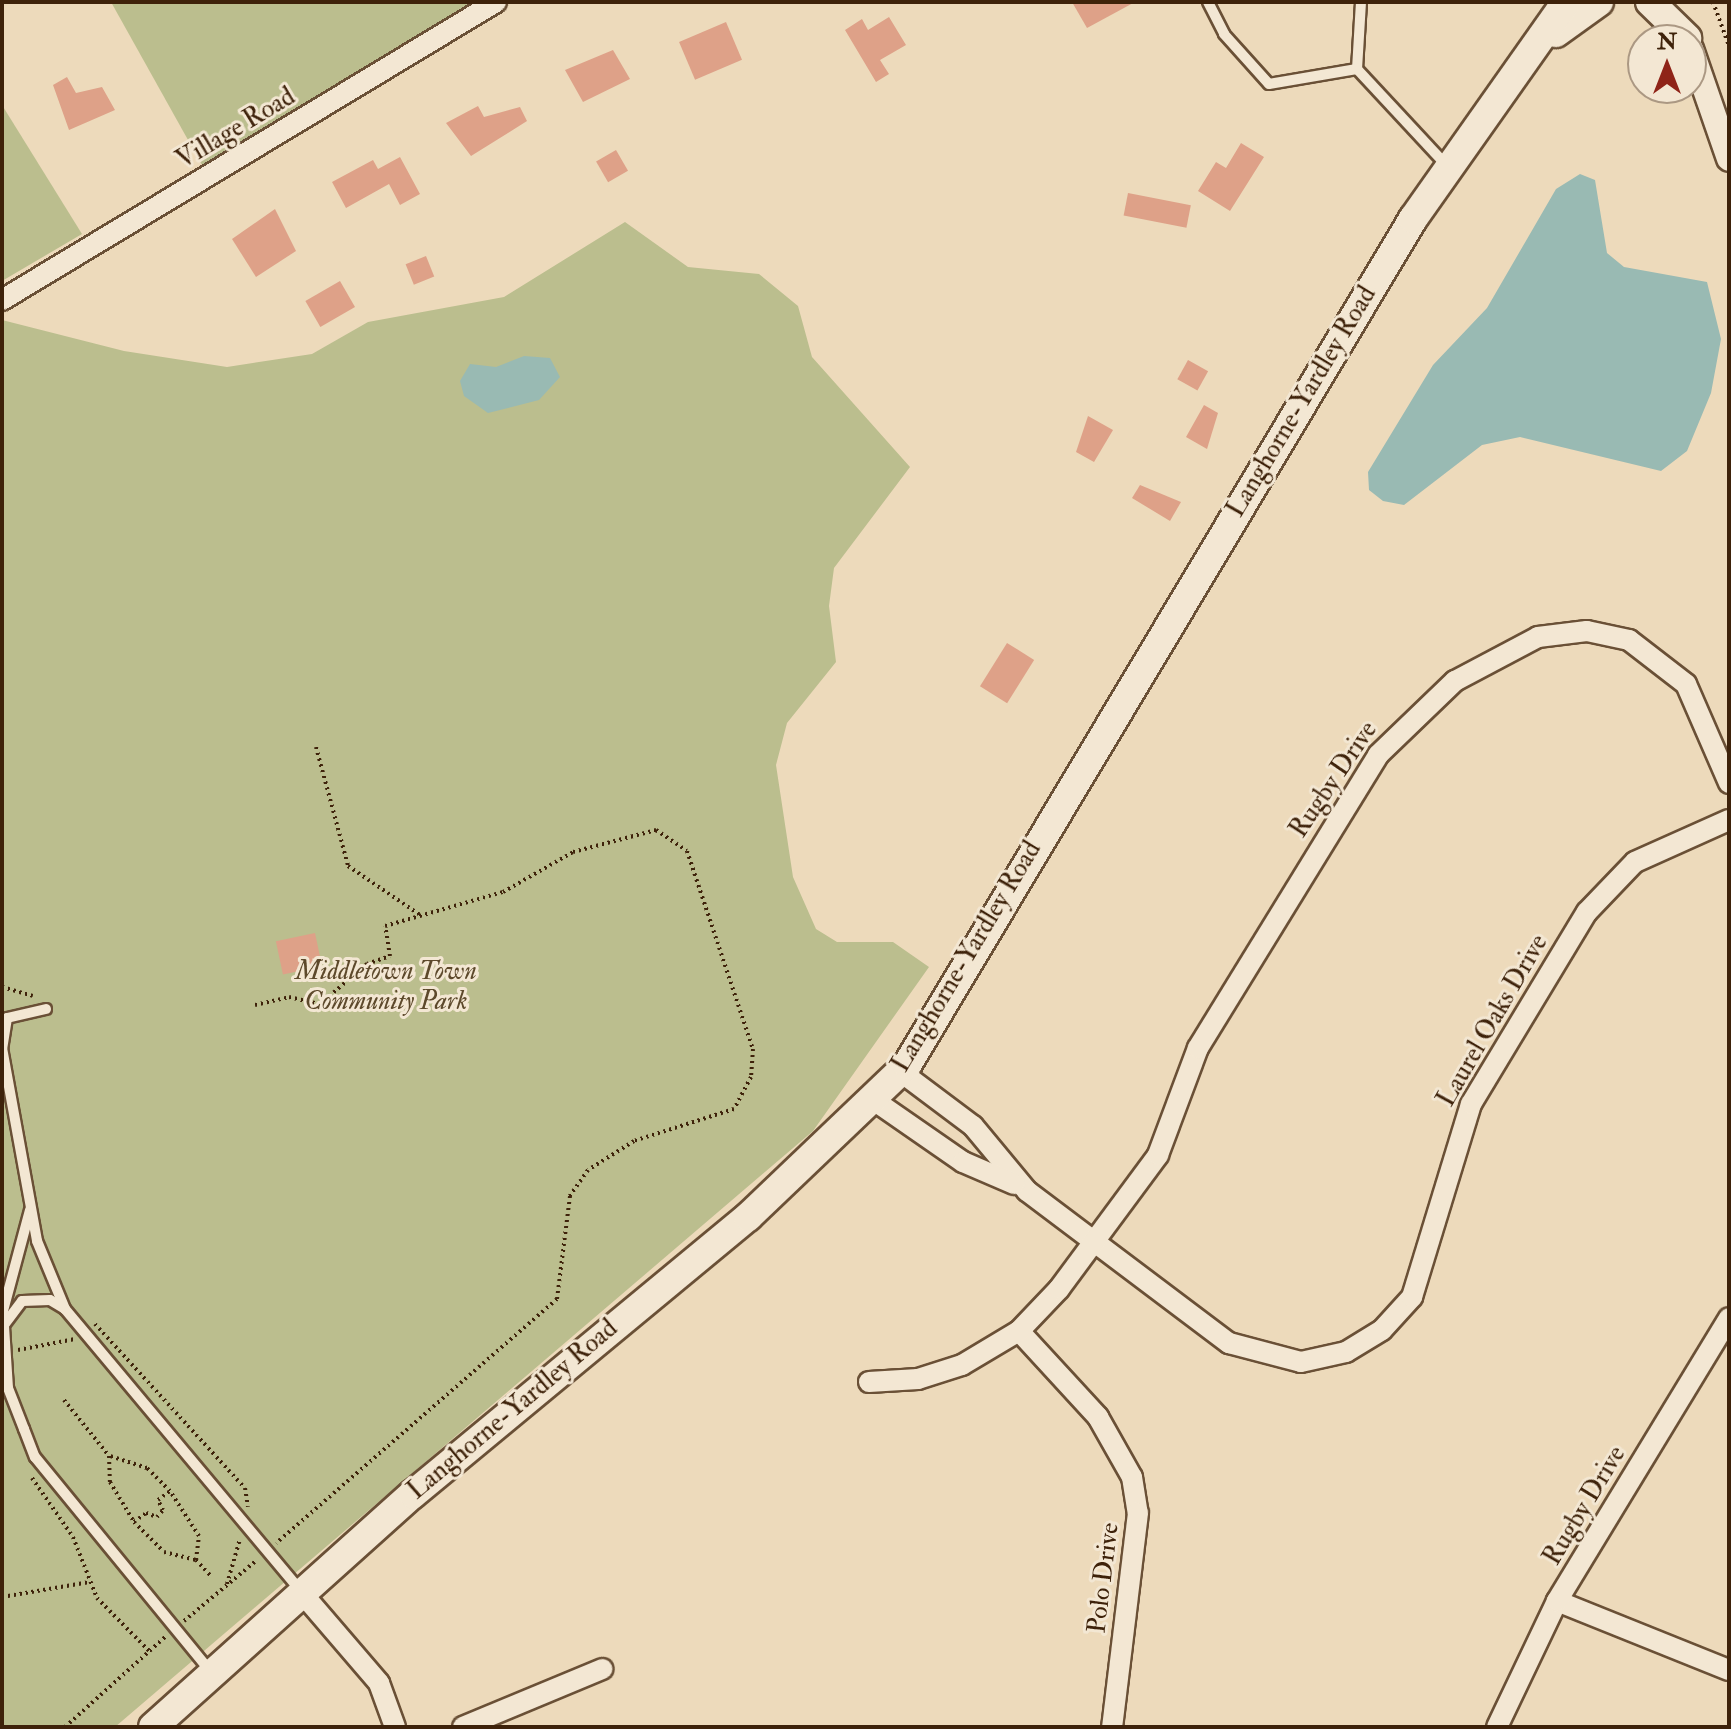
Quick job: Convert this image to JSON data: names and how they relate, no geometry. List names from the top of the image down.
{
  "streets": {
    "main road": ["Langhorne-Yardley Road"],
    "street": [
      "Village Road",
      "Rugby Drive",
      "Laurel Oaks Drive",
      "Polo Drive"
    ]
  },
  "crossings": [
    ["Langhorne-Yardley Road", "Laurel Oaks Drive"],
    ["Rugby Drive", "Laurel Oaks Drive"],
    ["Rugby Drive", "Polo Drive"]
  ],
  "parks": ["Middletown Town Community Park"],
  "north": "top"
}
